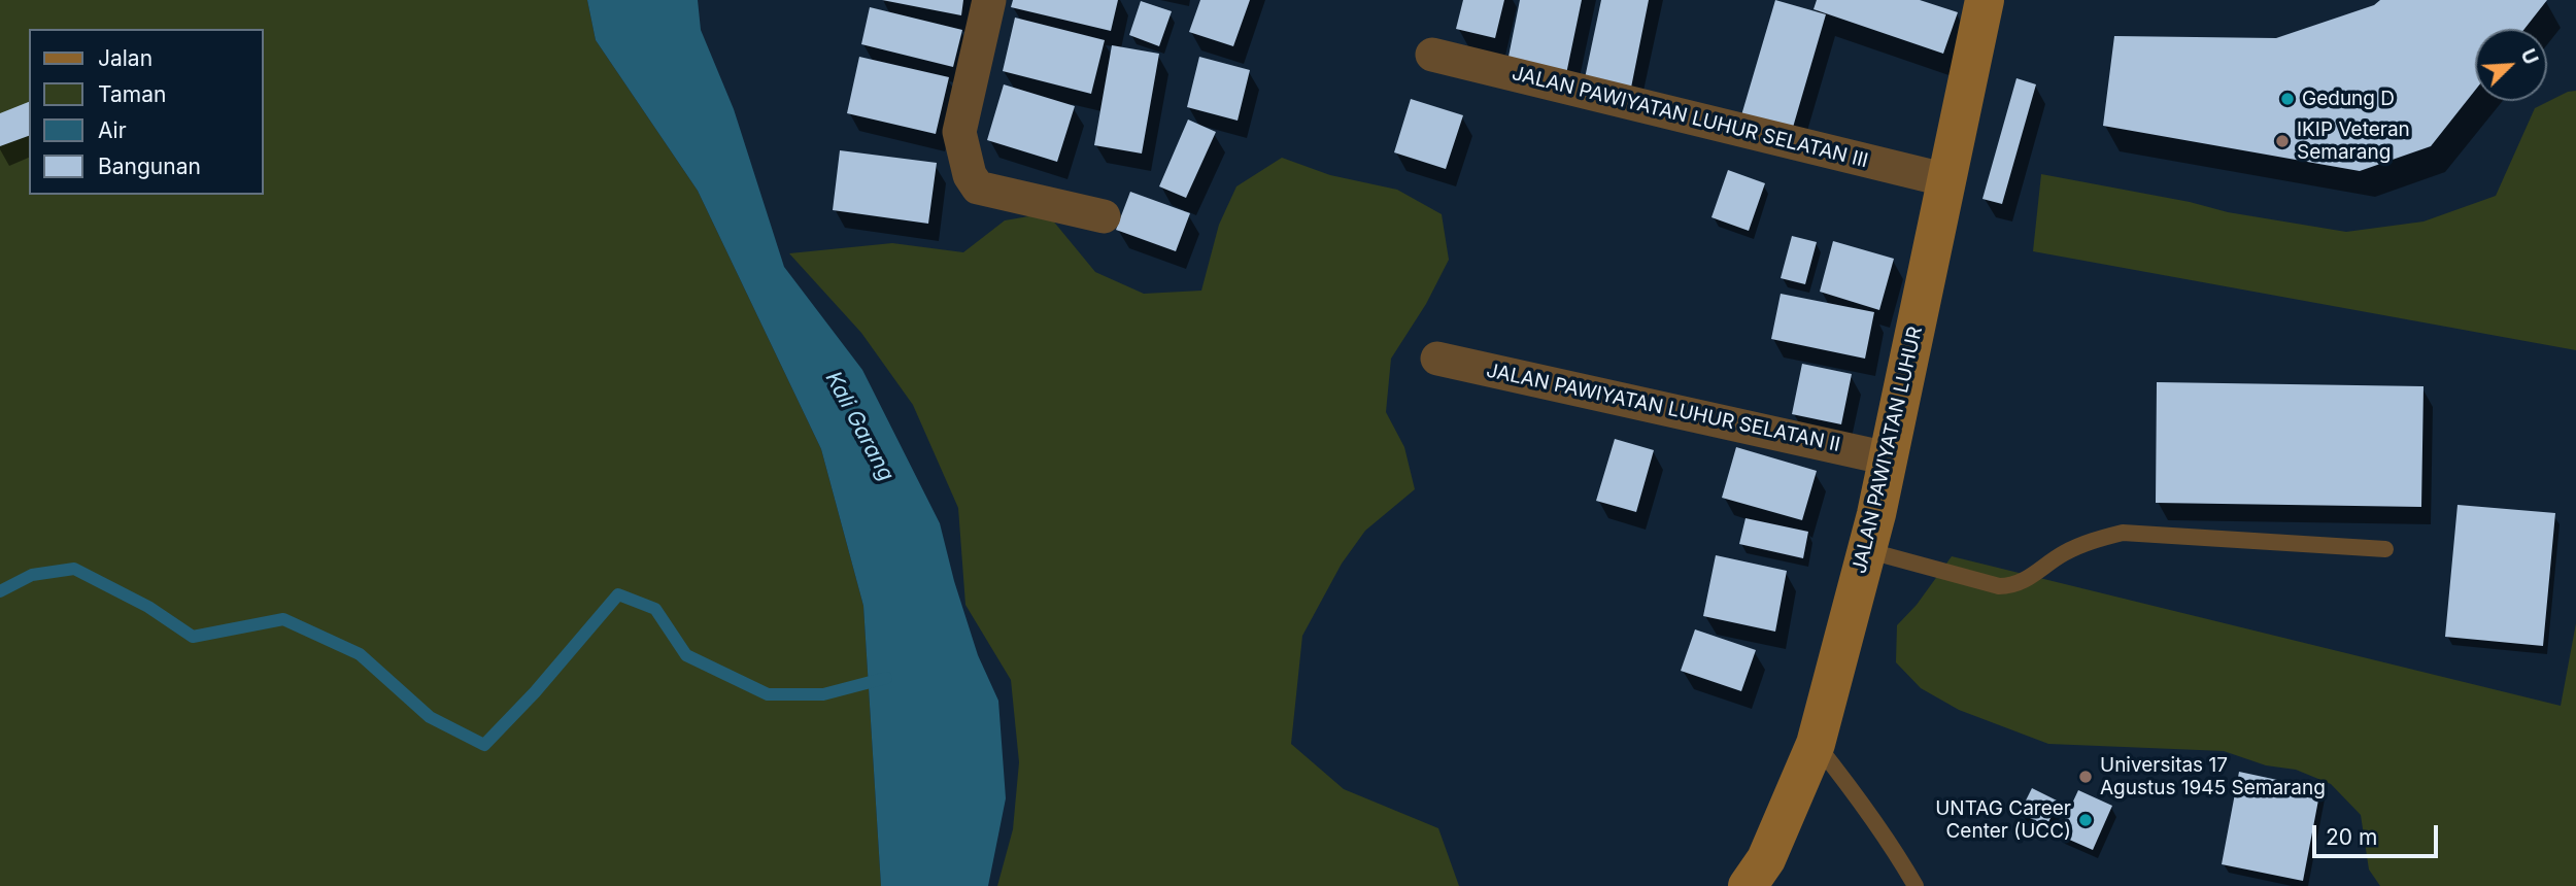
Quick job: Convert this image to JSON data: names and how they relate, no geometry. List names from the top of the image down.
{
  "streets": {
    "main road": ["JALAN PAWIYATAN LUHUR"],
    "street": ["JALAN PAWIYATAN LUHUR SELATAN III", "JALAN PAWIYATAN LUHUR SELATAN II"]
  },
  "crossings": [
    ["JALAN PAWIYATAN LUHUR SELATAN III", "JALAN PAWIYATAN LUHUR"],
    ["JALAN PAWIYATAN LUHUR SELATAN II", "JALAN PAWIYATAN LUHUR"]
  ],
  "water": ["Kali Garang"],
  "places": [
    "Gedung D",
    "IKIP Veteran Semarang",
    "Universitas 17 Agustus 1945 Semarang",
    "UNTAG Career Center (UCC)"
  ],
  "legend": [
    "Jalan",
    "Taman",
    "Air",
    "Bangunan"
  ],
  "scale_bar": "20 m",
  "north": "top right"
}
